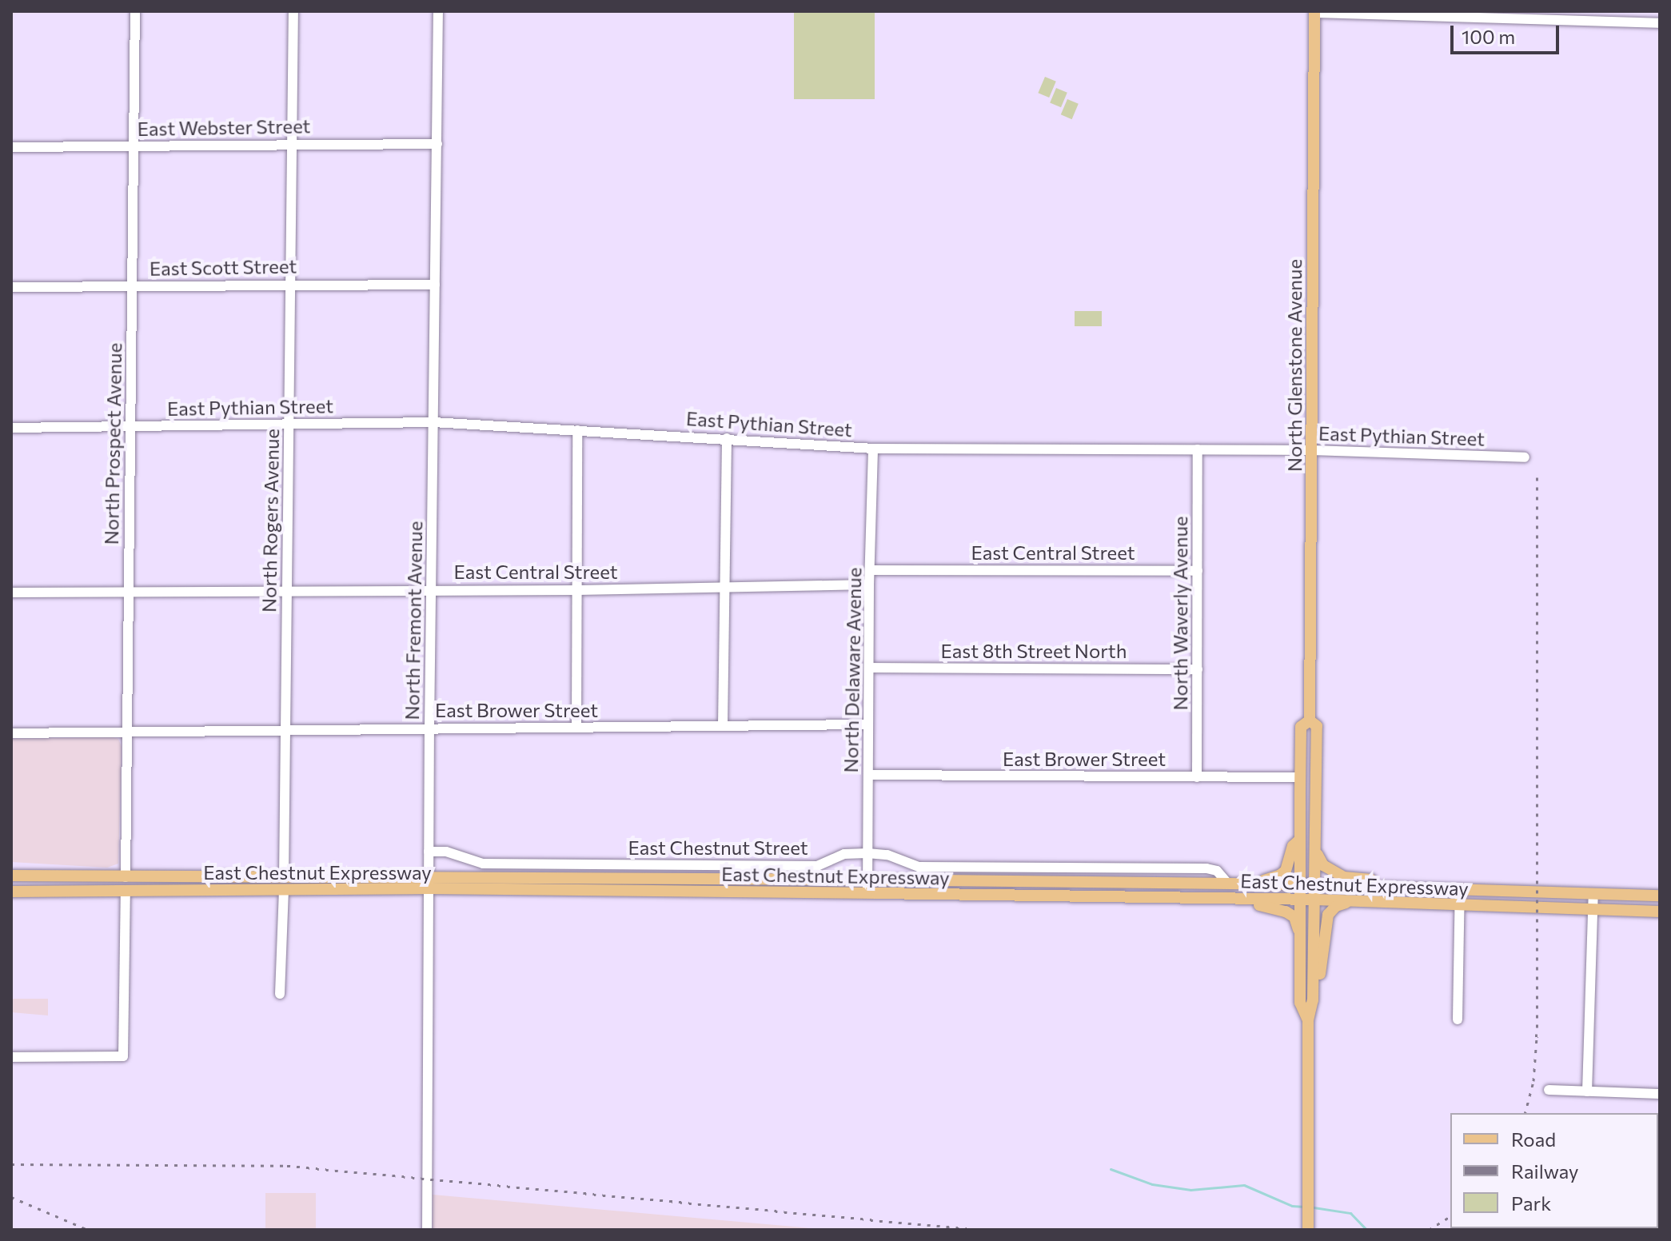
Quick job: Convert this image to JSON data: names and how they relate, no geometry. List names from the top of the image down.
{
  "streets": {
    "main road": ["North Glenstone Avenue", "East Chestnut Expressway"],
    "street": [
      "East Webster Street",
      "East Scott Street",
      "East Pythian Street",
      "North Prospect Avenue",
      "North Rogers Avenue",
      "East Central Street",
      "North Waverly Avenue",
      "North Fremont Avenue",
      "East 8th Street North",
      "North Delaware Avenue",
      "East Brower Street",
      "East Chestnut Street"
    ]
  },
  "crossings": [
    ["East Webster Street", "North Prospect Avenue"],
    ["East Webster Street", "North Rogers Avenue"],
    ["East Webster Street", "North Fremont Avenue"],
    ["East Scott Street", "North Prospect Avenue"],
    ["East Scott Street", "North Rogers Avenue"],
    ["East Scott Street", "North Fremont Avenue"],
    ["North Glenstone Avenue", "East Pythian Street"],
    ["North Glenstone Avenue", "East Brower Street"],
    ["North Glenstone Avenue", "East Chestnut Expressway"],
    ["East Pythian Street", "North Prospect Avenue"],
    ["East Pythian Street", "North Rogers Avenue"],
    ["East Pythian Street", "North Waverly Avenue"],
    ["East Pythian Street", "North Fremont Avenue"],
    ["East Pythian Street", "North Delaware Avenue"],
    ["North Prospect Avenue", "East Central Street"],
    ["North Prospect Avenue", "East Brower Street"],
    ["North Prospect Avenue", "East Chestnut Expressway"],
    ["North Rogers Avenue", "East Central Street"],
    ["North Rogers Avenue", "East Brower Street"],
    ["North Rogers Avenue", "East Chestnut Expressway"],
    ["East Central Street", "North Waverly Avenue"],
    ["East Central Street", "North Fremont Avenue"],
    ["East Central Street", "North Delaware Avenue"],
    ["North Waverly Avenue", "East 8th Street North"],
    ["North Waverly Avenue", "East Brower Street"],
    ["North Fremont Avenue", "East Brower Street"],
    ["North Fremont Avenue", "East Chestnut Street"],
    ["North Fremont Avenue", "East Chestnut Expressway"],
    ["East 8th Street North", "North Delaware Avenue"],
    ["North Delaware Avenue", "East Brower Street"],
    ["North Delaware Avenue", "East Chestnut Street"],
    ["North Delaware Avenue", "East Chestnut Expressway"],
    ["East Chestnut Street", "East Chestnut Expressway"]
  ],
  "legend": ["Road", "Railway", "Park"],
  "scale_bar": "100 m"
}
